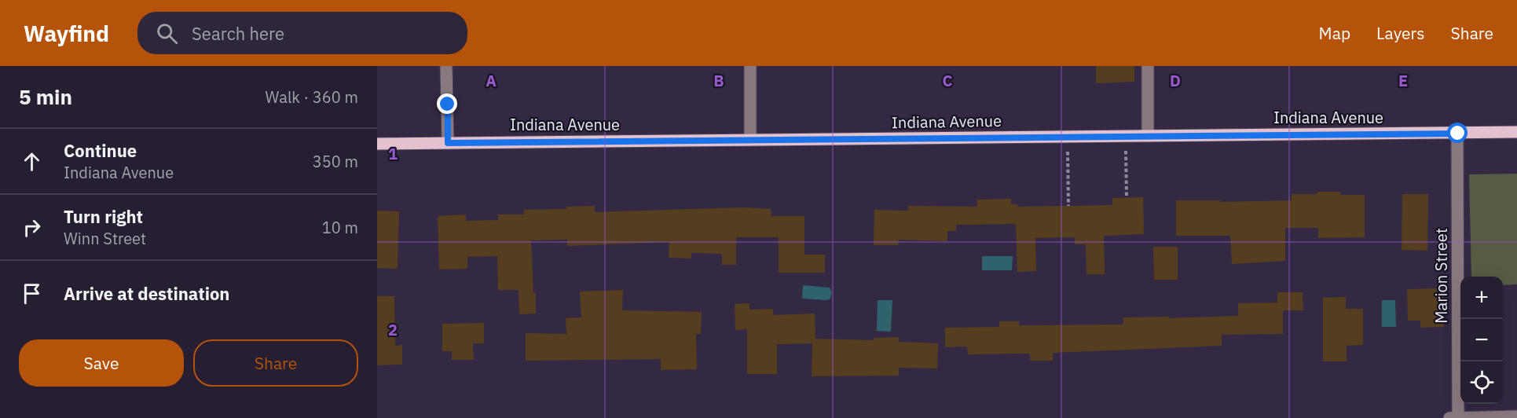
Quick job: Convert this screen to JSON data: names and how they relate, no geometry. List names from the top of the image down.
{
  "streets": {
    "main road": ["Indiana Avenue"],
    "street": ["Marion Street"]
  },
  "crossings": [
    ["Indiana Avenue", "Marion Street"]
  ],
  "page": {
    "header": "Wayfind",
    "search": "Search here",
    "nav": ["Map", "Layers", "Share"],
    "heading": ["5 min", "Walk · 360 m"],
    "list": [
      ["Continue", "Indiana Avenue", "350 m"],
      ["Turn right", "Winn Street", "10 m"],
      "Arrive at destination"
    ],
    "map_buttons": ["+", "−"],
    "buttons": ["Save", "Share"]
  },
  "grid": {
    "columns": [
      "A",
      "B",
      "C",
      "D",
      "E"
    ],
    "rows": ["1", "2"]
  }
}
